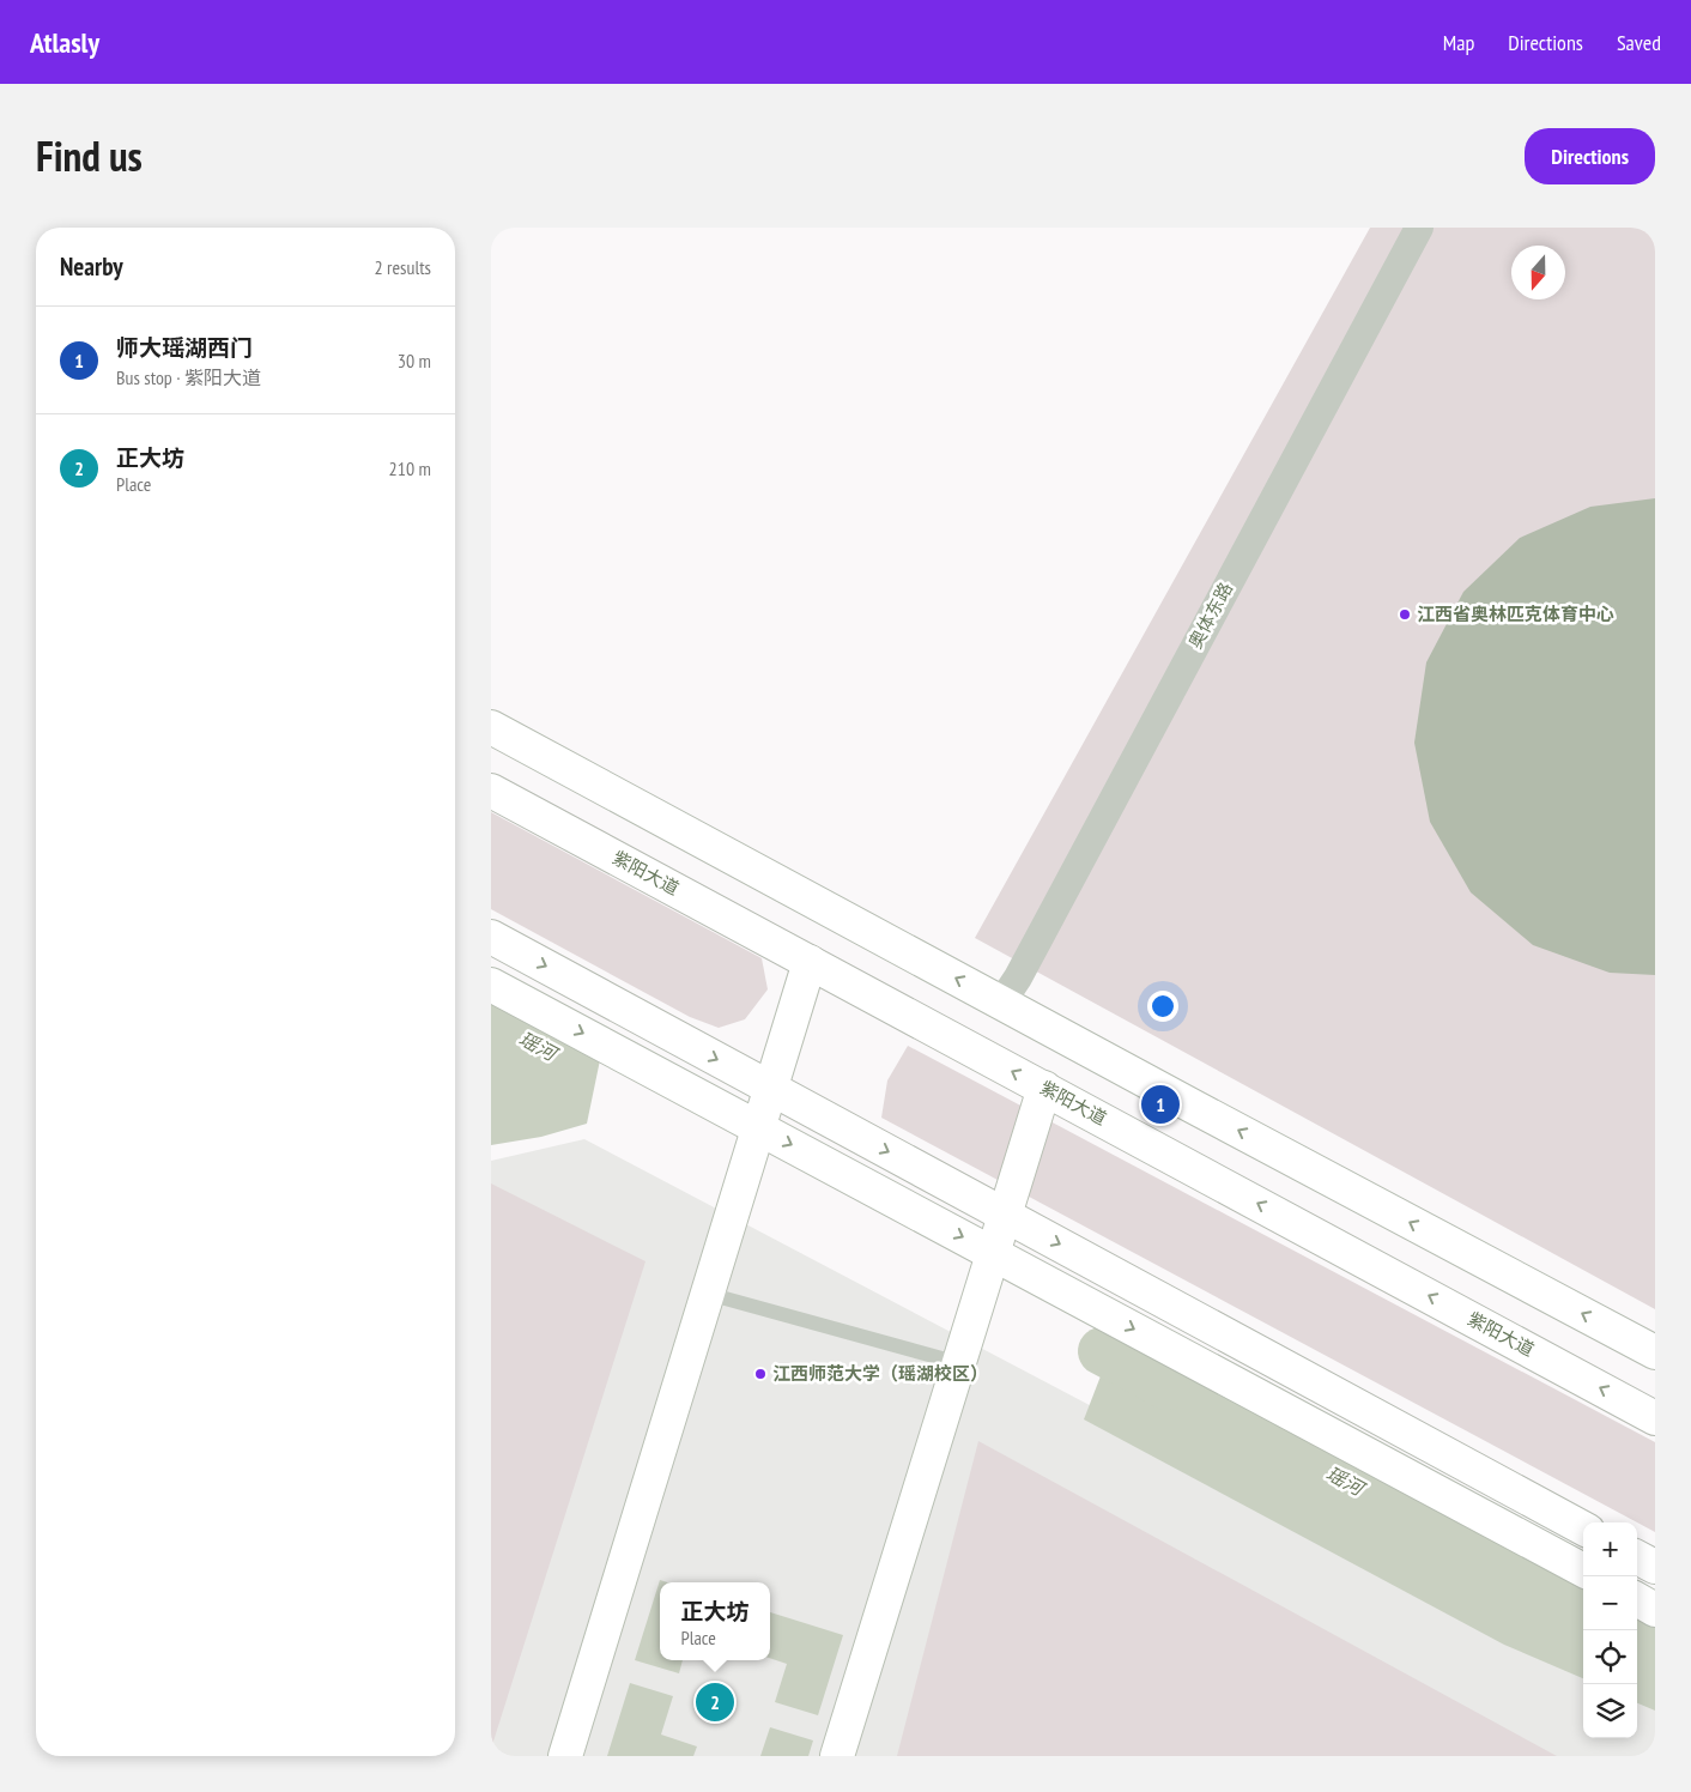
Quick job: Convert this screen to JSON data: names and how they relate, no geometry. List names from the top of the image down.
{
  "streets": {
    "main road": ["紫阳大道"],
    "street": ["奥体东路"]
  },
  "water": ["瑶河"],
  "places": ["江西省奥林匹克体育中心", "江西师范大学（瑶湖校区）"],
  "north": "bottom",
  "page": {
    "header": "Atlasly",
    "nav": ["Map", "Directions", "Saved"],
    "title": "Find us",
    "buttons": "Directions",
    "heading": ["Nearby", "2 results"],
    "list": [
      {
        "mark": "1",
        "name": "师大瑶湖西门",
        "note": "Bus stop · 紫阳大道",
        "value": "30 m"
      },
      {
        "mark": "2",
        "name": "正大坊",
        "note": "Place",
        "value": "210 m"
      }
    ],
    "pins": ["1", "2"],
    "map_buttons": ["+", "−"],
    "popup": ["正大坊", "Place"]
  }
}
